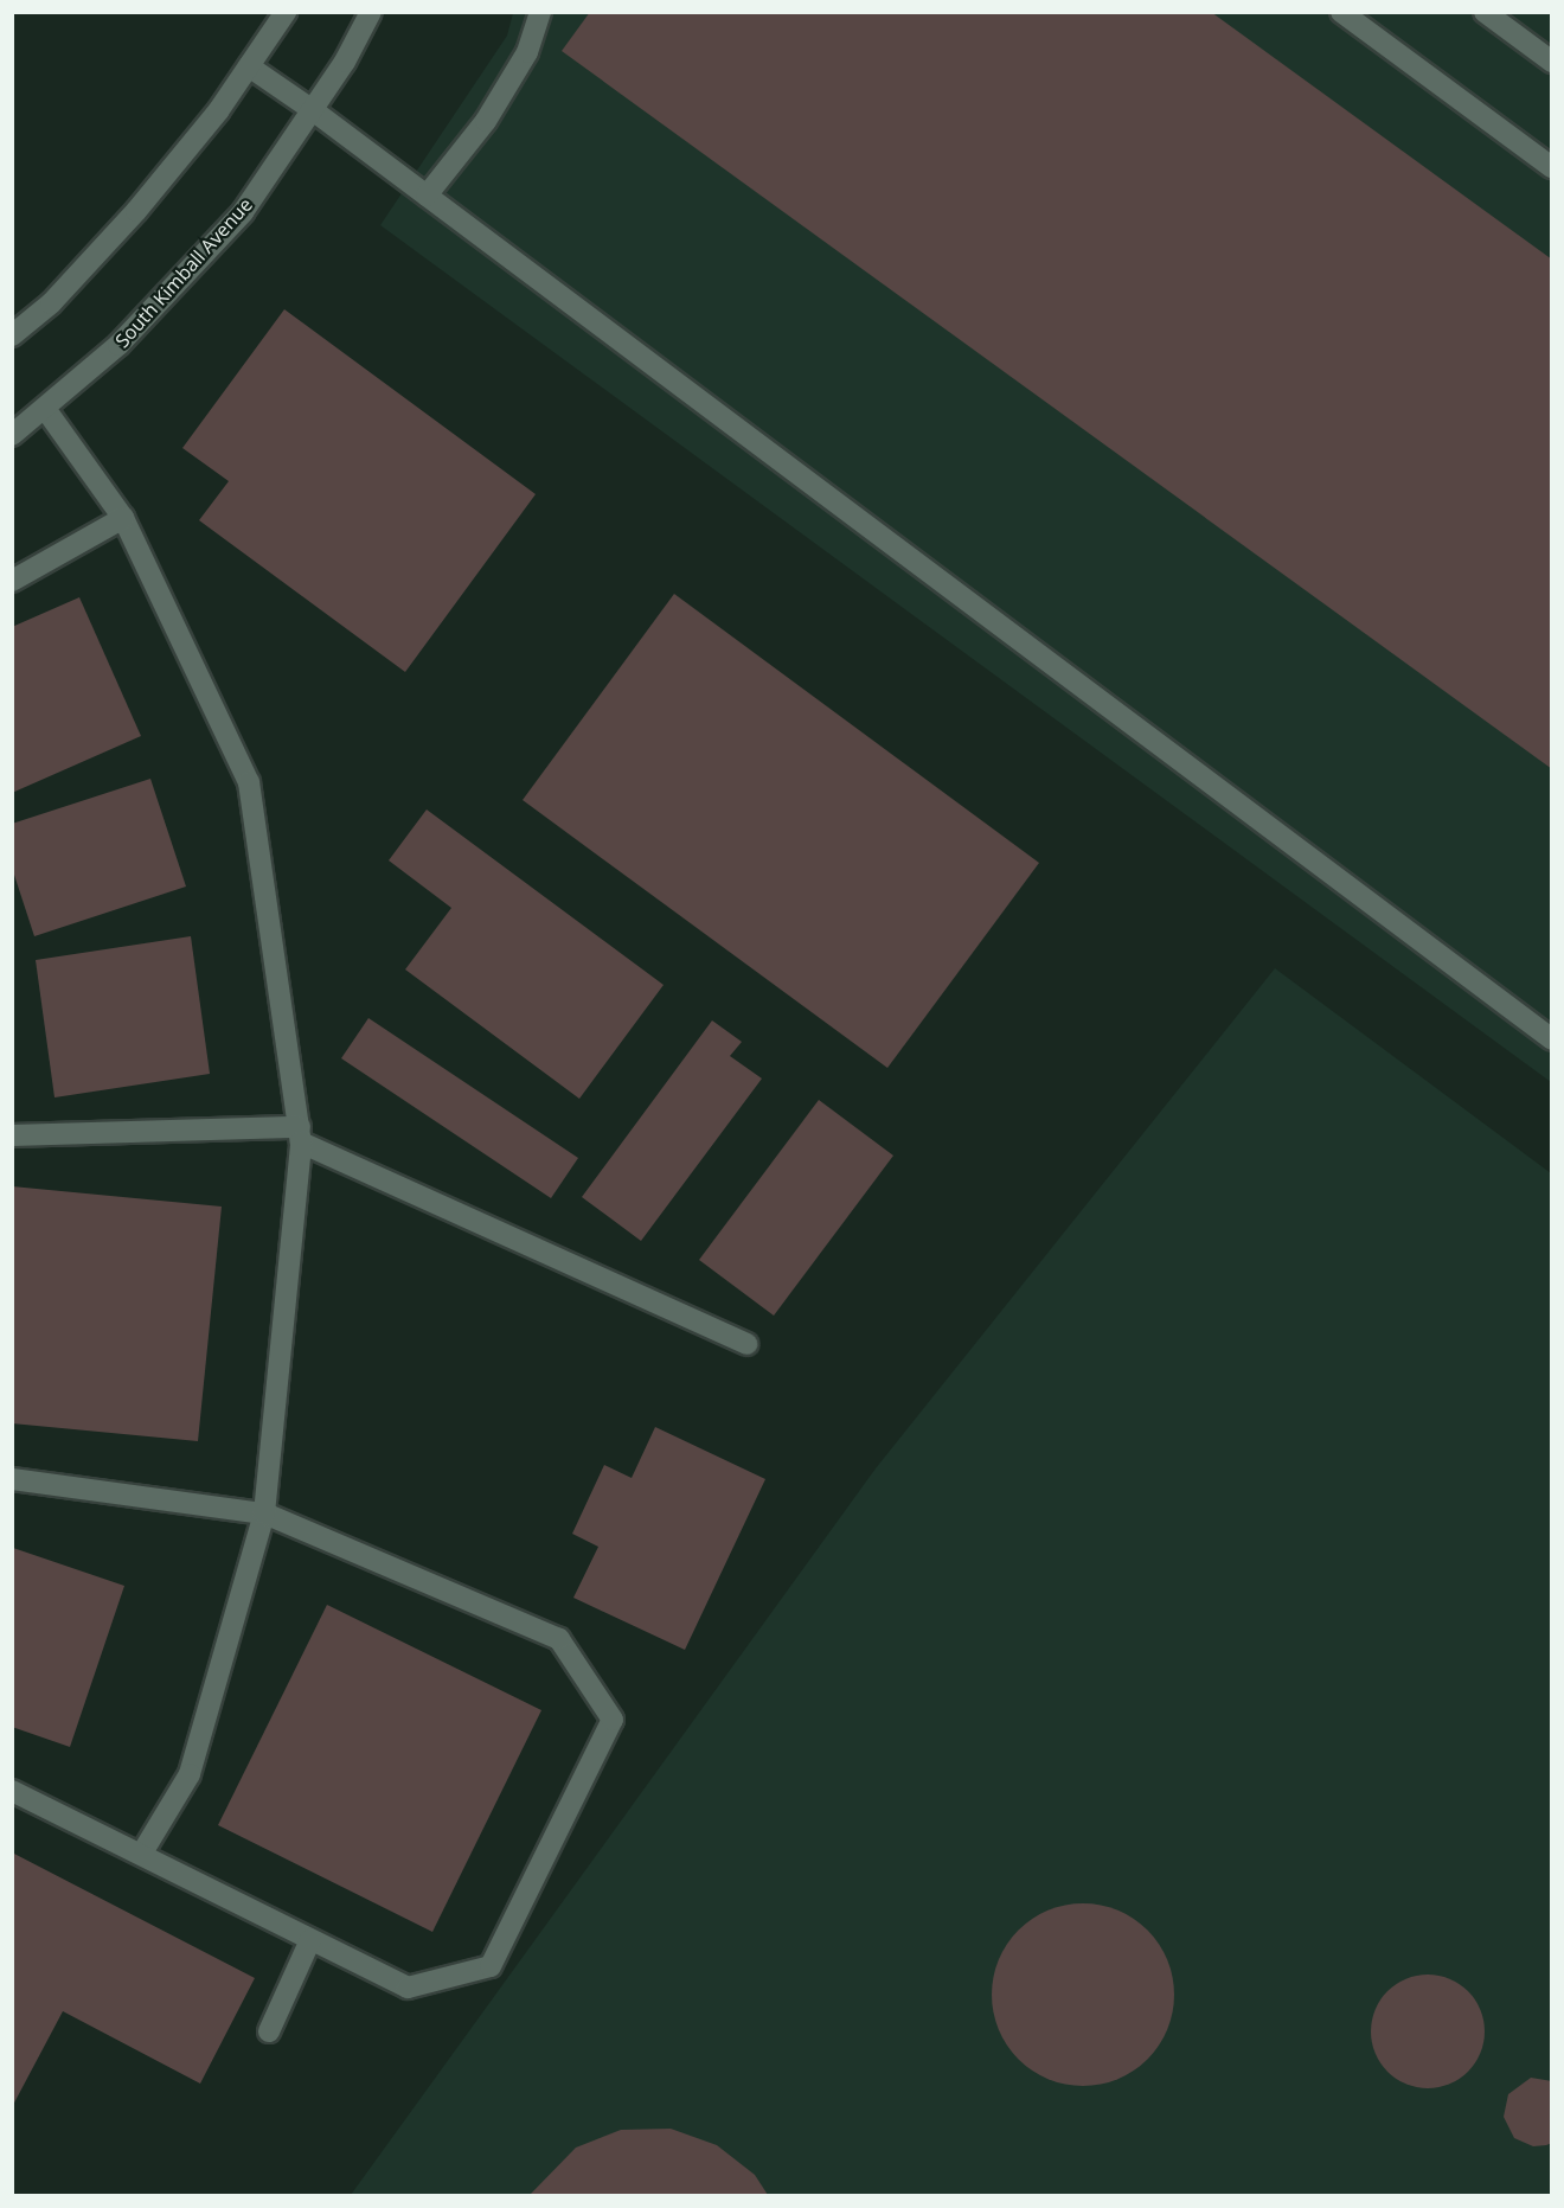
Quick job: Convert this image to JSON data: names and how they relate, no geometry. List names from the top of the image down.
{
  "streets": {
    "main road": ["South Kimball Avenue"]
  }
}
